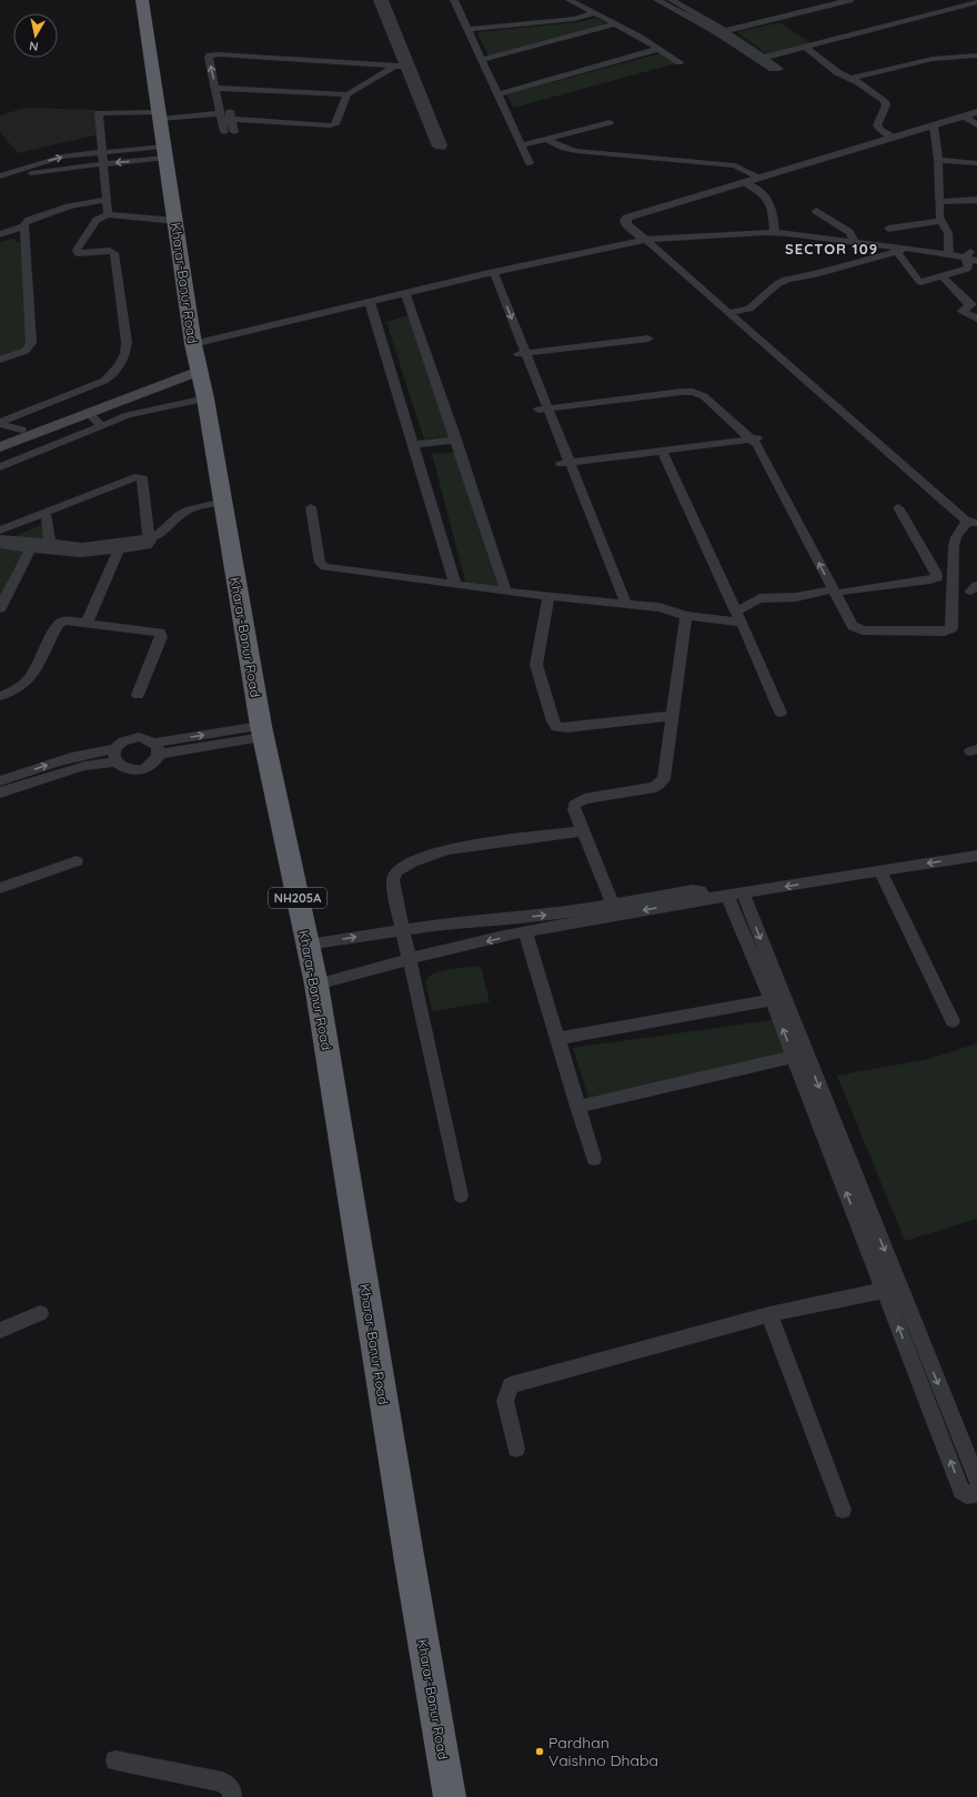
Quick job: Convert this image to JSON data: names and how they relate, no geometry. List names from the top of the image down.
{
  "streets": {
    "highway": ["Kharar-Banur Road", "NH205A"]
  },
  "districts": ["SECTOR 109"],
  "places": ["Pardhan Vaishno Dhaba"],
  "north": "bottom"
}
